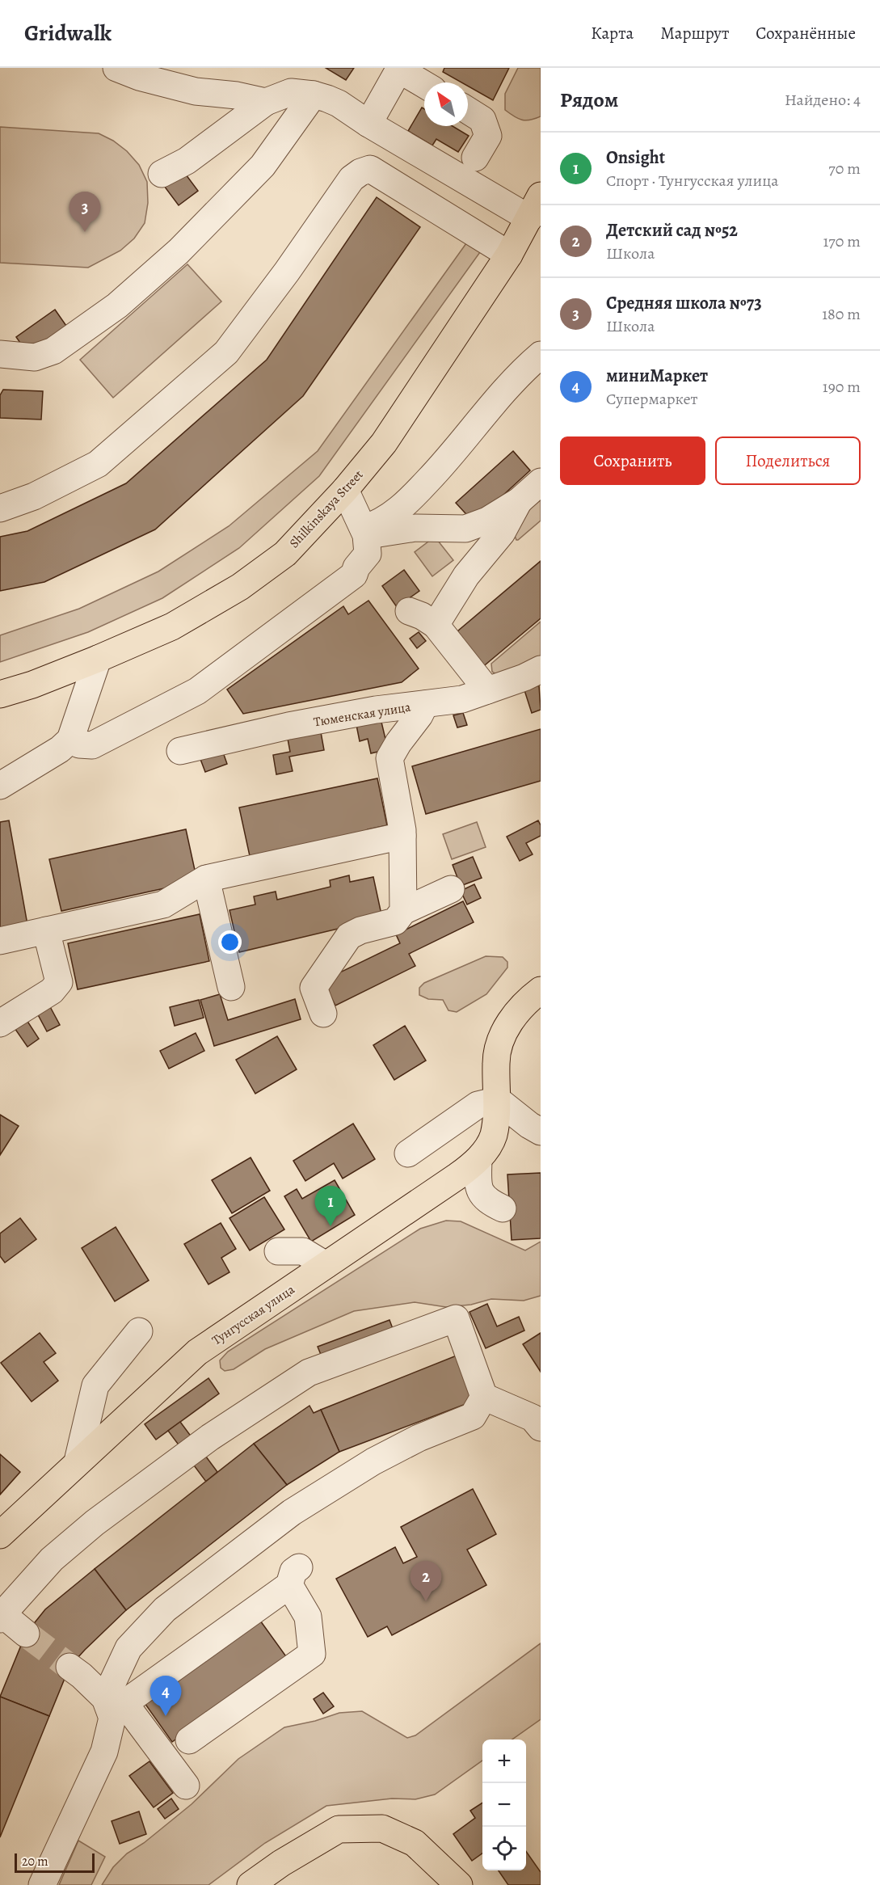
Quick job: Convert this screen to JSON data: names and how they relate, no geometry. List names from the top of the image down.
{
  "streets": {
    "main road": ["Shilkinskaya Street", "Тунгусская улица"],
    "lane": ["Тюменская улица"]
  },
  "scale_bar": "20 m",
  "north": "top left",
  "page": {
    "header": "Gridwalk",
    "nav": ["Карта", "Маршрут", "Сохранённые"],
    "heading": ["Рядом", "Найдено: 4"],
    "list": [
      {
        "mark": "1",
        "name": "Onsight",
        "note": "Спорт · Тунгусская улица",
        "value": "70 m"
      },
      {
        "mark": "2",
        "name": "Детский сад №52",
        "note": "Школа",
        "value": "170 m"
      },
      {
        "mark": "3",
        "name": "Средняя школа №73",
        "note": "Школа",
        "value": "180 m"
      },
      {
        "mark": "4",
        "name": "миниМаркет",
        "note": "Супермаркет",
        "value": "190 m"
      }
    ],
    "pins": [
      "3",
      "1",
      "2",
      "4"
    ],
    "buttons": ["Сохранить", "Поделиться"],
    "map_buttons": ["+", "−"],
    "scale": "20 m"
  }
}
